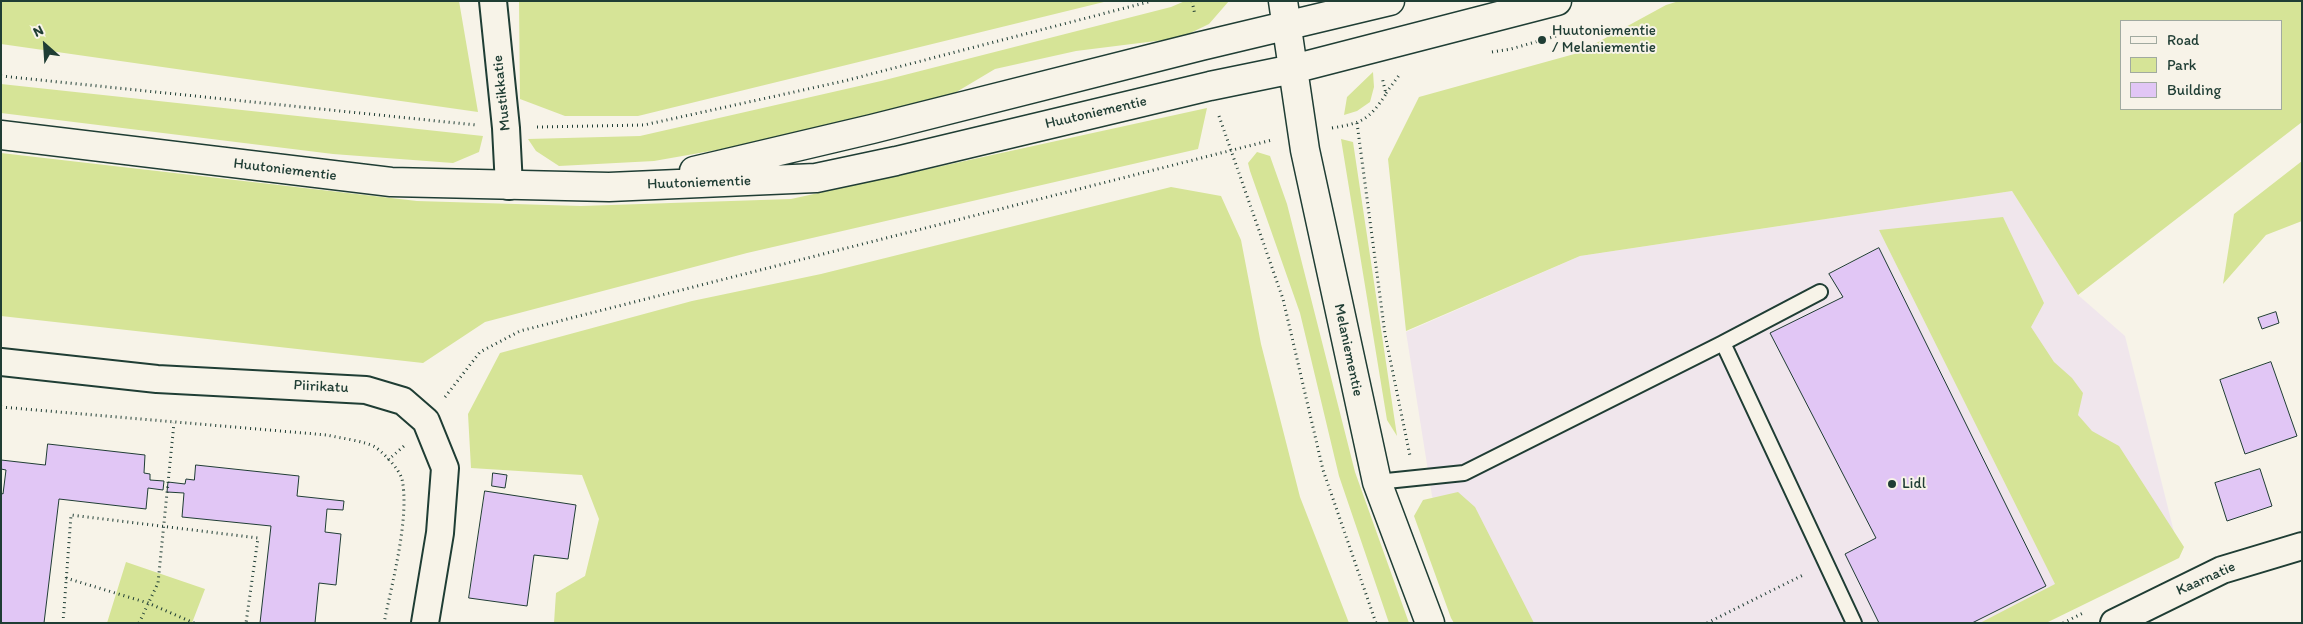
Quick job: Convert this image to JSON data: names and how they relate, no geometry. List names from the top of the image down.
{
  "streets": {
    "main road": ["Huutoniementie", "Melaniementie"],
    "street": ["Mustikkatie", "Piirikatu", "Kaarnatie"]
  },
  "crossings": [
    ["Mustikkatie", "Huutoniementie"],
    ["Huutoniementie", "Melaniementie"]
  ],
  "places": ["Huutoniementie / Melaniementie", "Lidl"],
  "legend": ["Road", "Park", "Building"],
  "north": "top left"
}
